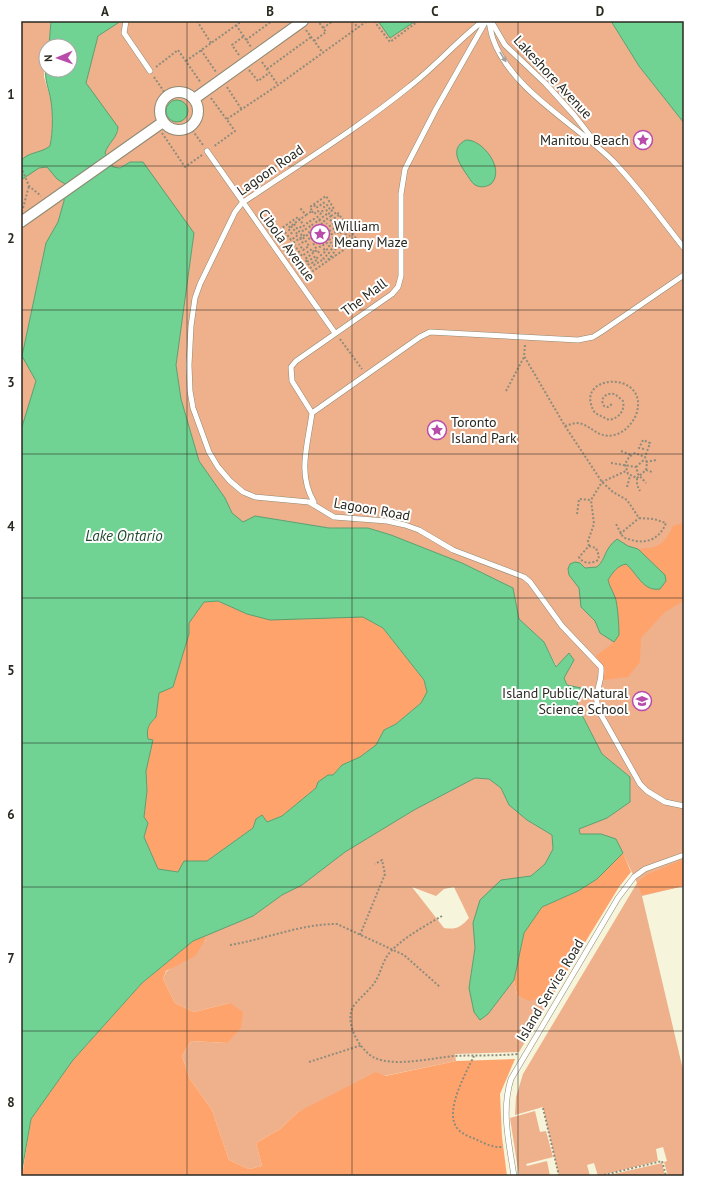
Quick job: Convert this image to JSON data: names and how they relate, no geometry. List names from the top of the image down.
{
  "streets": {
    "lane": [
      "Lakeshore Avenue",
      "Lagoon Road",
      "Cibola Avenue",
      "The Mall",
      "Island Service Road"
    ]
  },
  "crossings": [
    ["Lakeshore Avenue", "Lagoon Road"],
    ["Lakeshore Avenue", "The Mall"],
    ["Lagoon Road", "Cibola Avenue"],
    ["Lagoon Road", "The Mall"],
    ["Cibola Avenue", "The Mall"]
  ],
  "water": ["Lake Ontario"],
  "places": {
    "place": ["Manitou Beach", "William Meany Maze", "Toronto Island Park"],
    "school or university": ["Island Public/Natural Science School"]
  },
  "north": "left",
  "grid": {
    "columns": [
      "A",
      "B",
      "C",
      "D"
    ],
    "rows": [
      "1",
      "2",
      "3",
      "4",
      "5",
      "6",
      "7",
      "8"
    ]
  }
}
